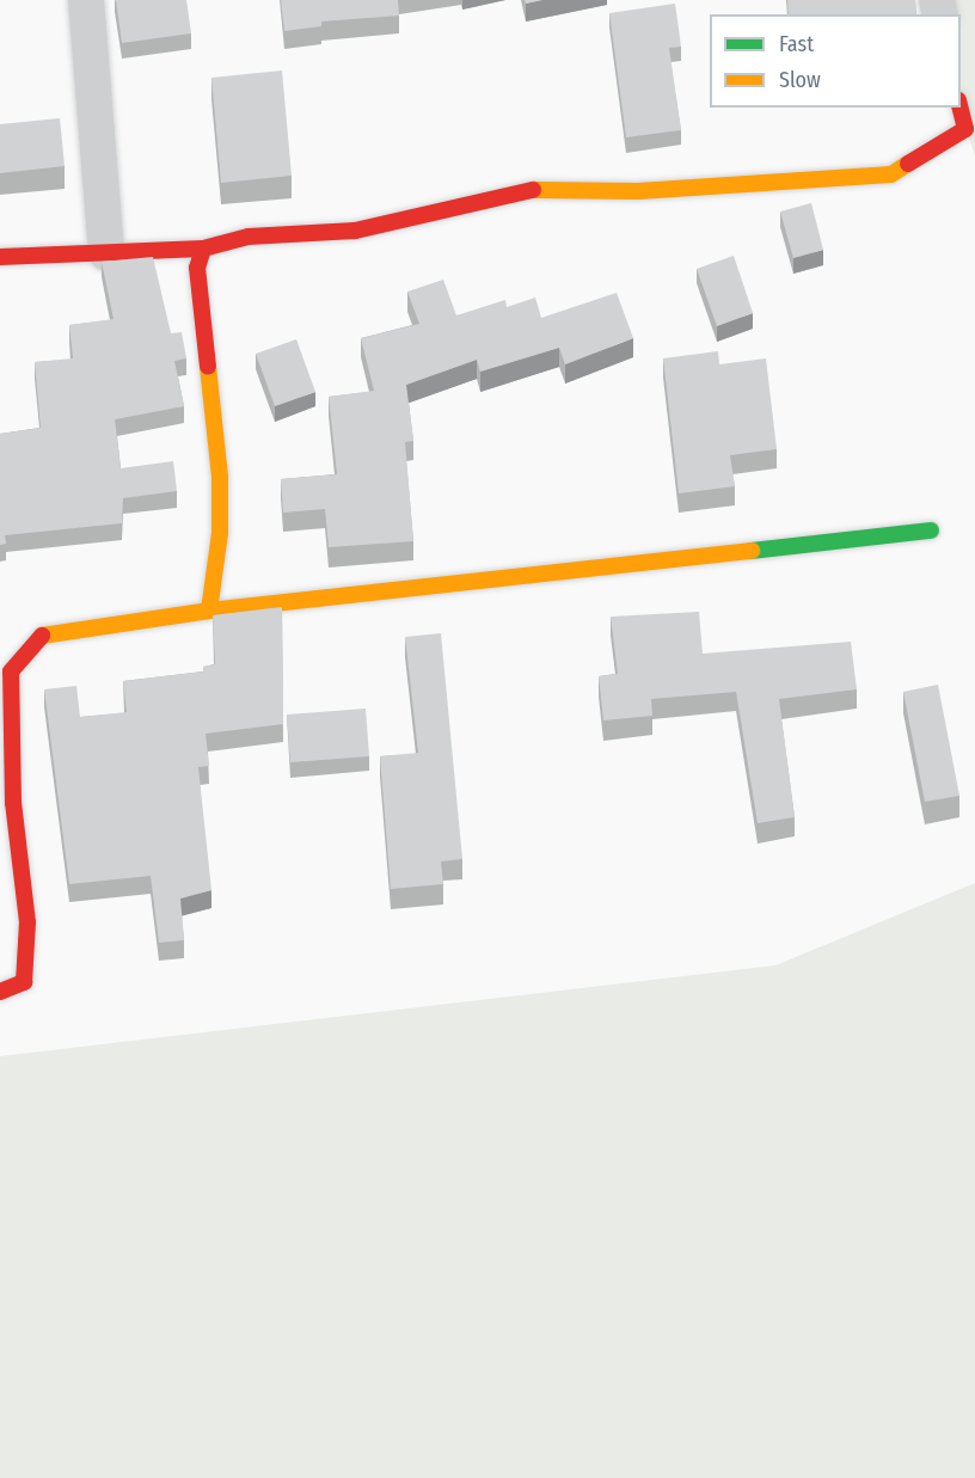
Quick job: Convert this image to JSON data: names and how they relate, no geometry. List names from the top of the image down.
{
  "legend": ["Fast", "Slow"]
}
